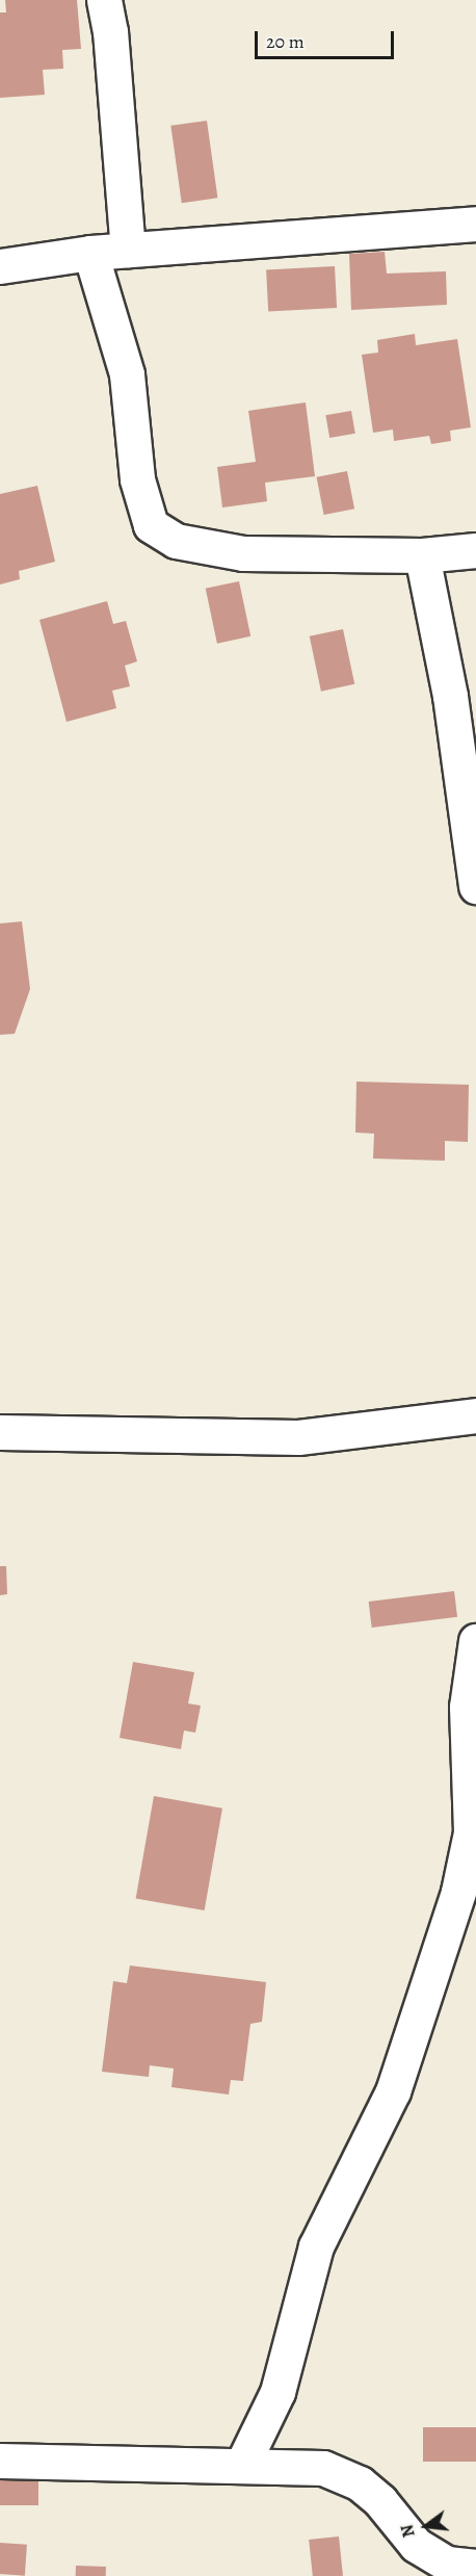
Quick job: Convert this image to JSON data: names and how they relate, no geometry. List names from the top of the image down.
{
  "scale_bar": "20 m",
  "north": "left"
}
